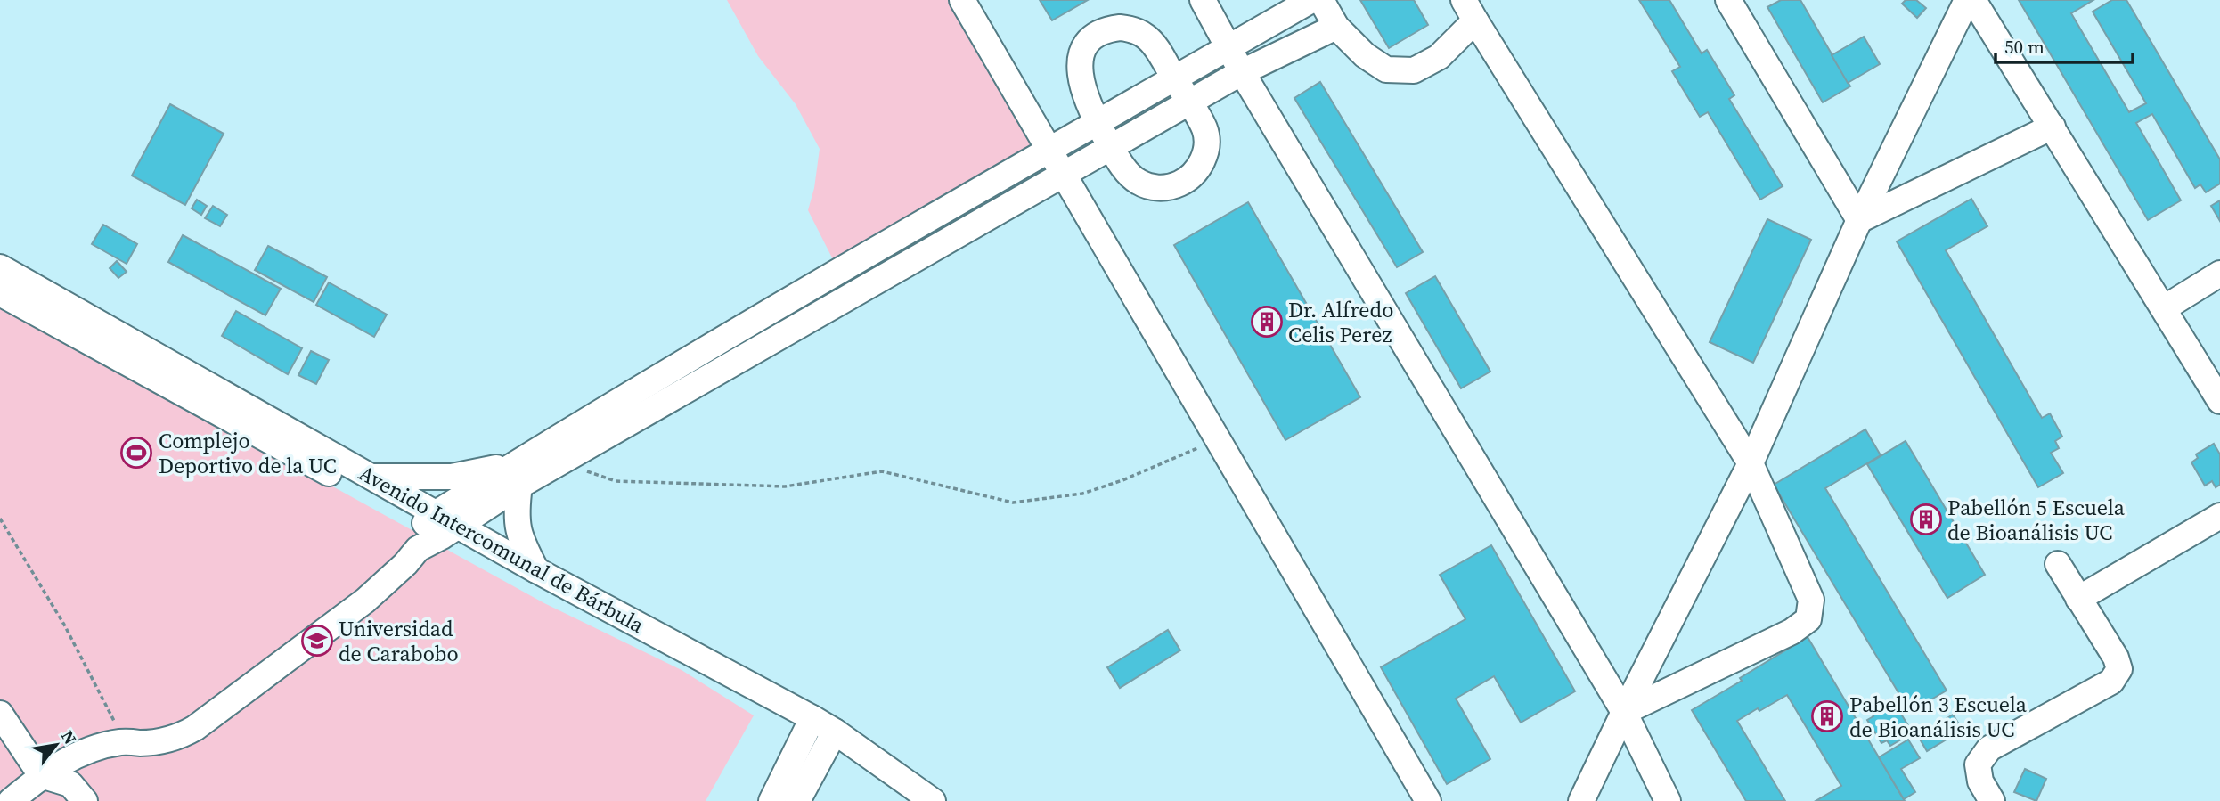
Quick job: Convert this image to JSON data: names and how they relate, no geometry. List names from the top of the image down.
{
  "streets": {
    "street": ["Avenido Intercomunal de Bárbula"]
  },
  "places": {
    "building": ["Dr. Alfredo Celis Perez", "Pabellón 5 Escuela de Bioanálisis UC", "Pabellón 3 Escuela de Bioanálisis UC"],
    "sports": ["Complejo Deportivo de la UC"],
    "school or university": ["Universidad de Carabobo"]
  },
  "scale_bar": "50 m",
  "north": "top right"
}
